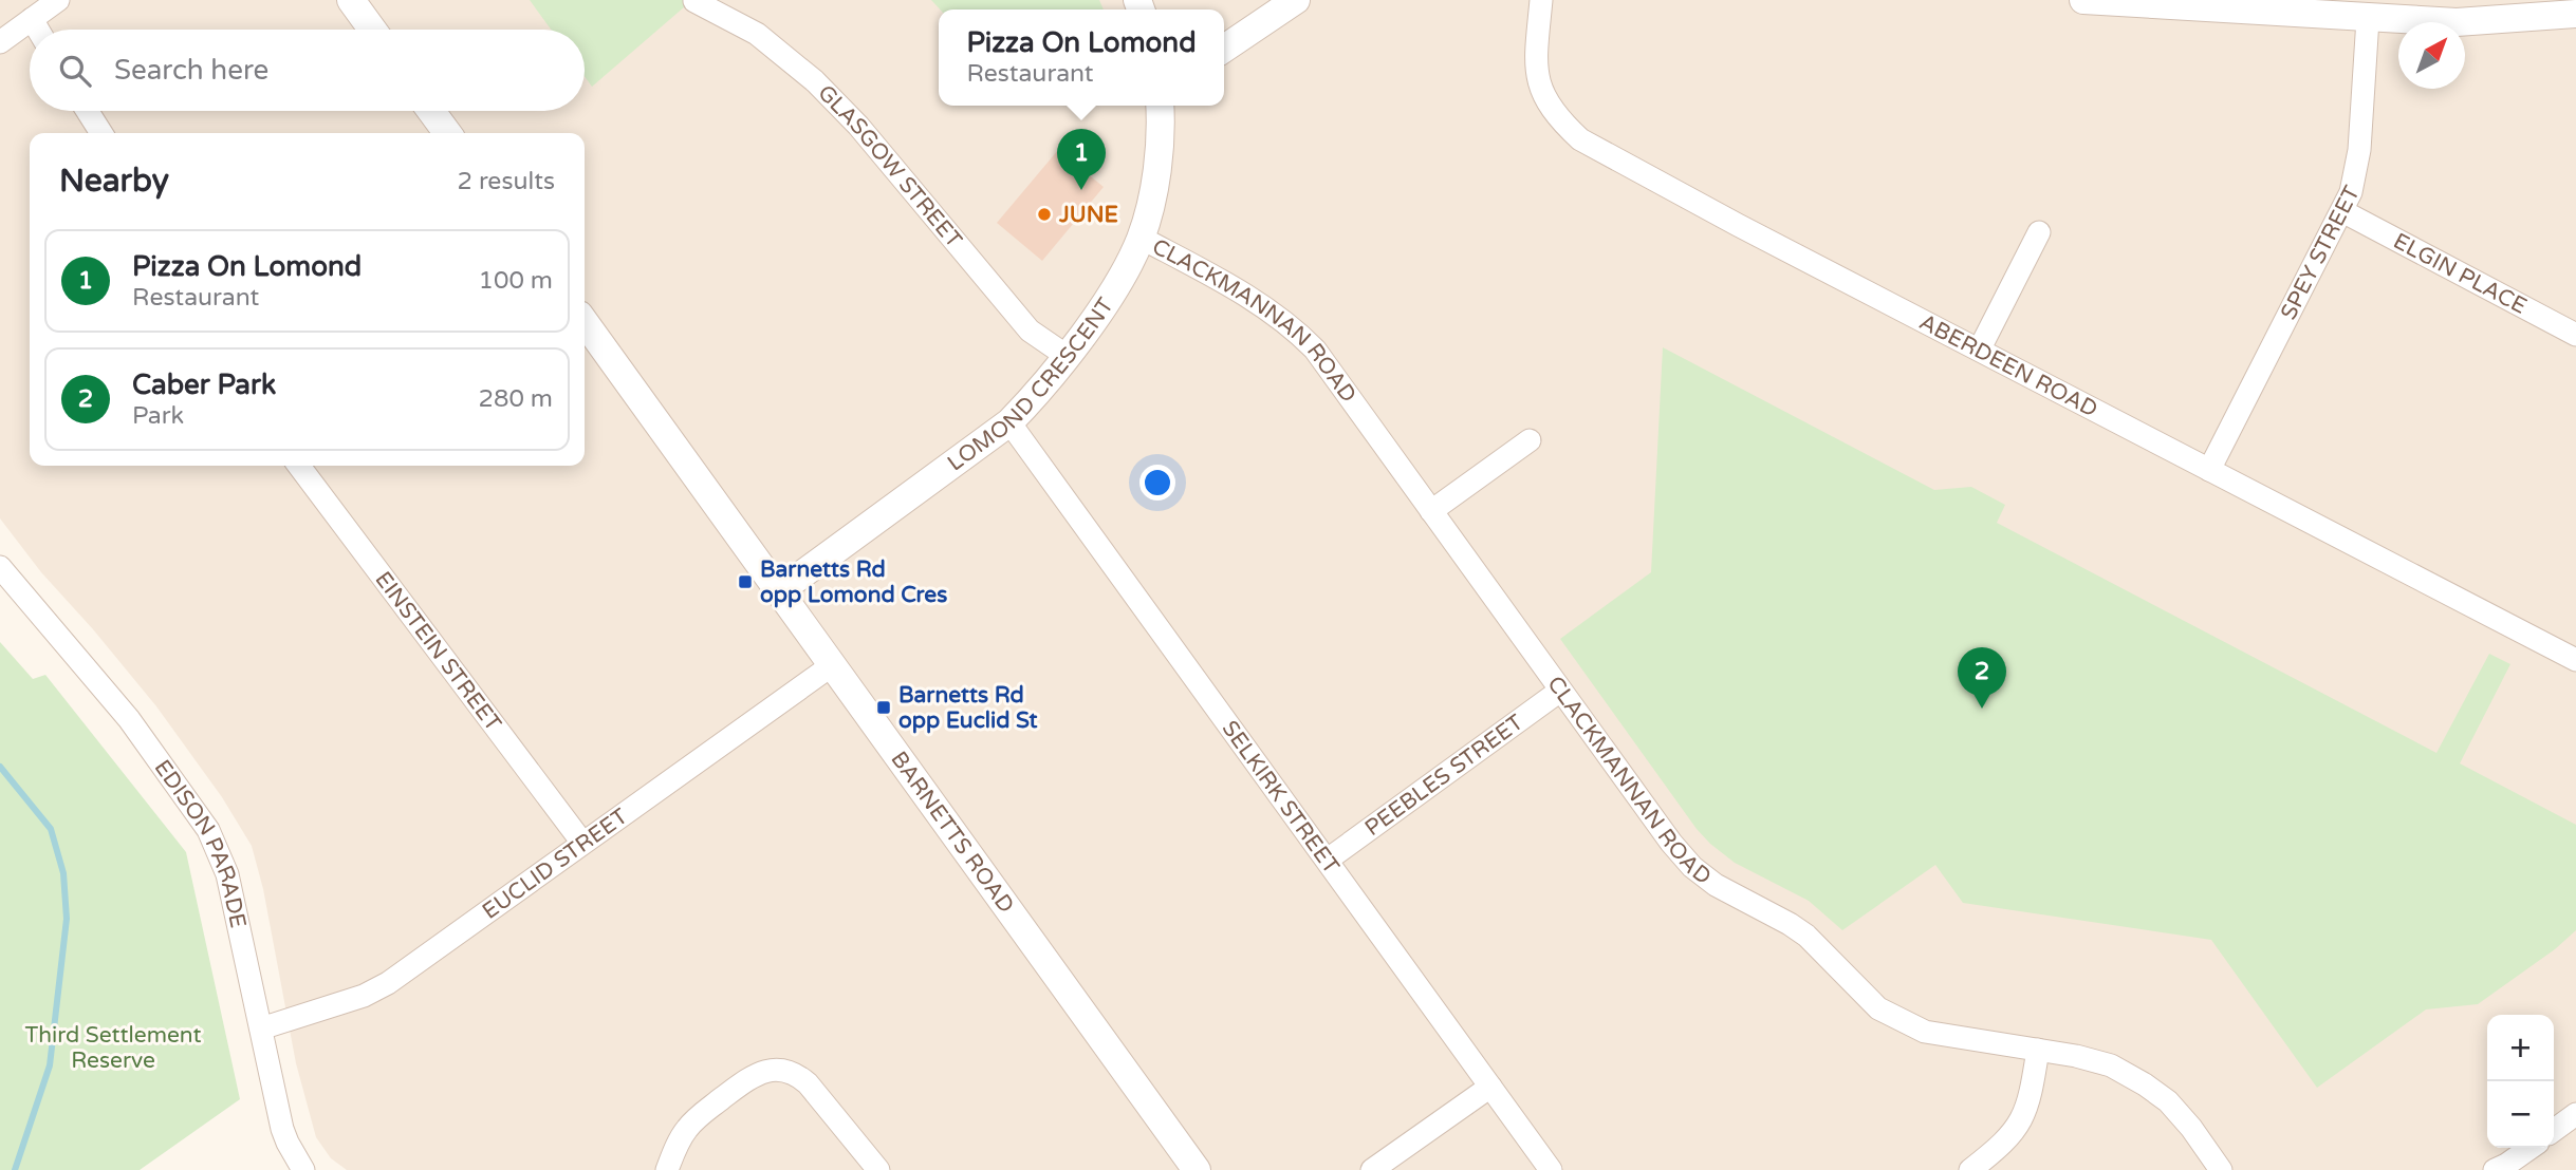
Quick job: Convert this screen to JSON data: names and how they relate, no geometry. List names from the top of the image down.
{
  "streets": {
    "street": [
      "GLASGOW STREET",
      "SPEY STREET",
      "ELGIN PLACE",
      "CLACKMANNAN ROAD",
      "ABERDEEN ROAD",
      "LOMOND CRESCENT",
      "EINSTEIN STREET",
      "PEEBLES STREET",
      "SELKIRK STREET",
      "BARNETTS ROAD",
      "EDISON PARADE",
      "EUCLID STREET"
    ]
  },
  "crossings": [
    ["GLASGOW STREET", "LOMOND CRESCENT"],
    ["SPEY STREET", "ELGIN PLACE"],
    ["SPEY STREET", "ABERDEEN ROAD"],
    ["CLACKMANNAN ROAD", "LOMOND CRESCENT"],
    ["CLACKMANNAN ROAD", "PEEBLES STREET"],
    ["LOMOND CRESCENT", "SELKIRK STREET"],
    ["LOMOND CRESCENT", "BARNETTS ROAD"],
    ["EINSTEIN STREET", "EUCLID STREET"],
    ["PEEBLES STREET", "SELKIRK STREET"],
    ["BARNETTS ROAD", "EUCLID STREET"],
    ["EDISON PARADE", "EUCLID STREET"]
  ],
  "parks": ["Third Settlement Reserve"],
  "places": {
    "other": ["JUNE"],
    "transit": ["Barnetts Rd opp Lomond Cres", "Barnetts Rd opp Euclid St"]
  },
  "north": "top right",
  "page": {
    "popup": ["Pizza On Lomond", "Restaurant"],
    "search": "Search here",
    "pins": ["1", "2"],
    "heading": ["Nearby", "2 results"],
    "list": [
      {
        "mark": "1",
        "name": "Pizza On Lomond",
        "note": "Restaurant",
        "value": "100 m"
      },
      {
        "mark": "2",
        "name": "Caber Park",
        "note": "Park",
        "value": "280 m"
      }
    ],
    "map_buttons": ["+", "−"]
  }
}
